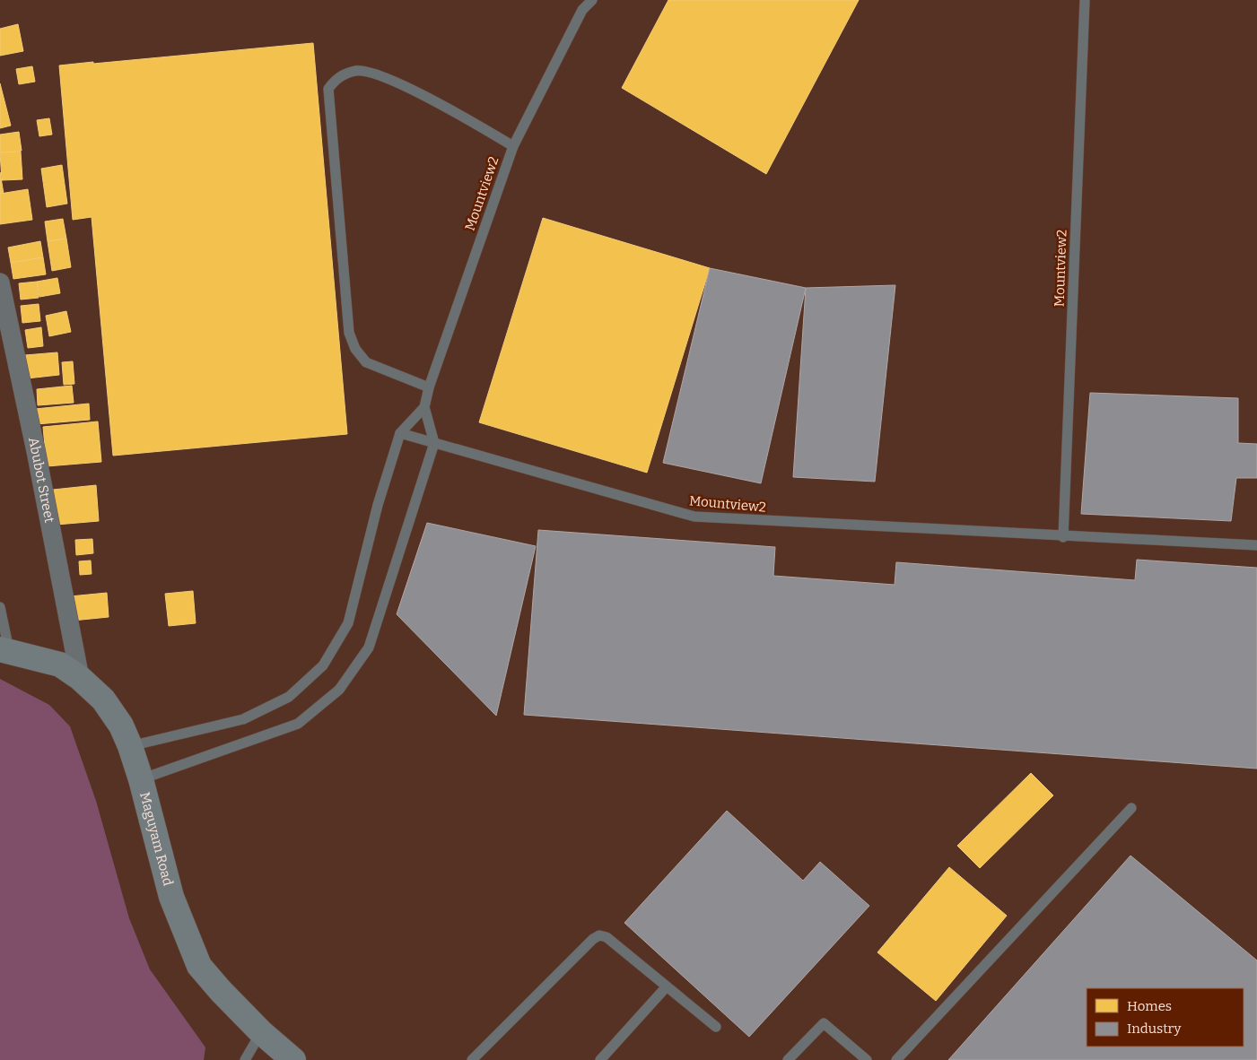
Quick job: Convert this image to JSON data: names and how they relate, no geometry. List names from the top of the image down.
{
  "streets": {
    "main road": ["Maguyam Road"],
    "street": ["Abubot Street"],
    "lane": ["Mountview2"]
  },
  "crossings": [
    ["Abubot Street", "Maguyam Road"]
  ],
  "legend": ["Homes", "Industry"]
}
